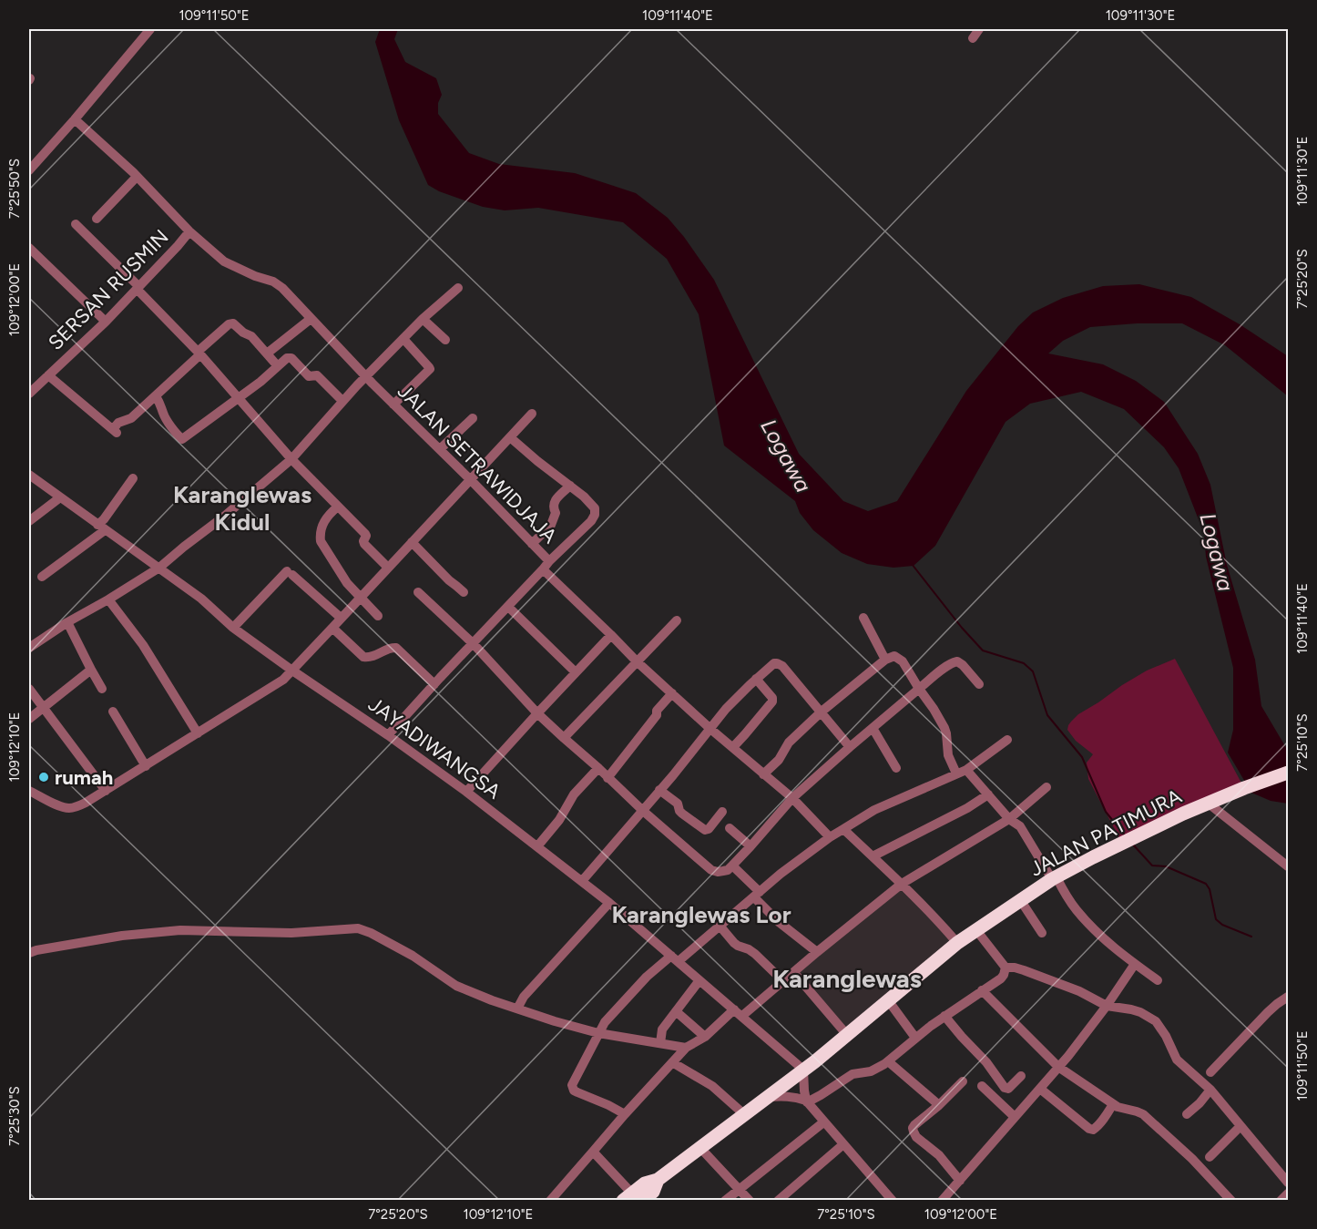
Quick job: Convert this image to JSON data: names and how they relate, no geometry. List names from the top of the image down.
{
  "streets": {
    "highway": ["JALAN PATIMURA"],
    "street": ["SERSAN RUSMIN", "JALAN SETRAWIDJAJA", "JAYADIWANGSA"]
  },
  "crossings": [
    ["SERSAN RUSMIN", "JALAN SETRAWIDJAJA"],
    ["JAYADIWANGSA", "JALAN PATIMURA"]
  ],
  "districts": ["Karanglewas Kidul", "Karanglewas Lor", "Karanglewas"],
  "water": ["Logawa"],
  "places": ["rumah"],
  "coordinates": [
    "109°11'50\"E",
    "109°11'40\"E",
    "109°11'30\"E",
    "7°25'50\"S",
    "7°25'20\"S",
    "109°12'00\"E",
    "7°25'10\"S",
    "109°12'10\"E",
    "7°25'30\"S"
  ]
}
